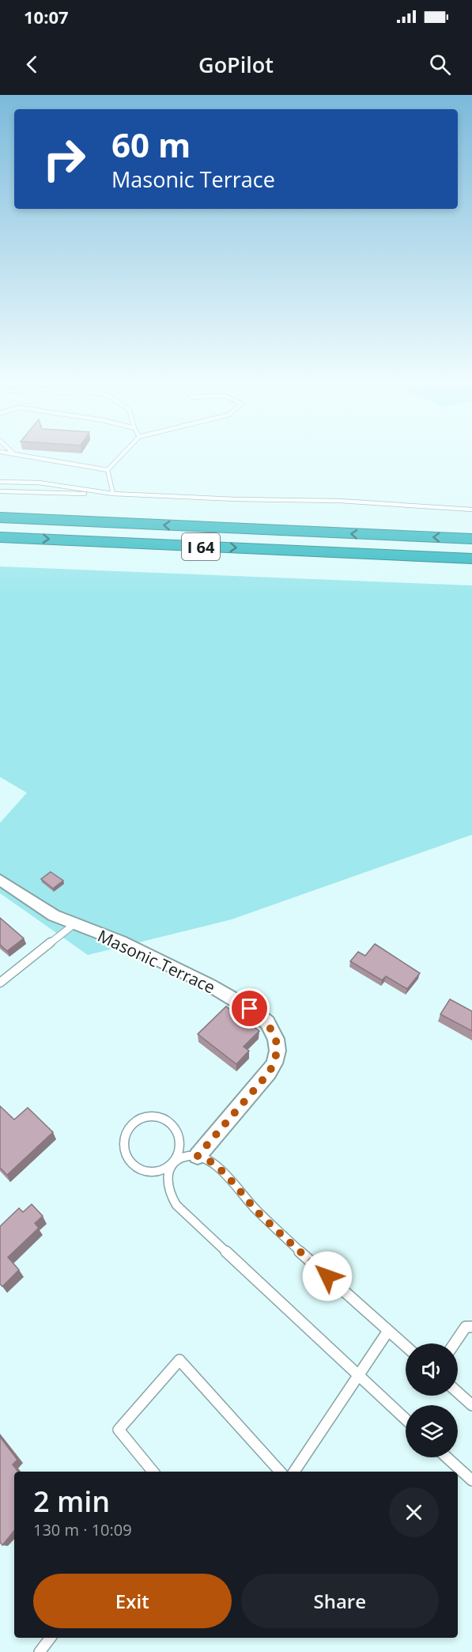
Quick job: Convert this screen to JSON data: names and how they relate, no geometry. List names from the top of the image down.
{
  "streets": {
    "highway": ["I 64"],
    "street": ["Masonic Terrace"]
  },
  "page": {
    "status": "10:07",
    "header": "GoPilot",
    "turn": ["60 m", "Masonic Terrace"],
    "heading": ["2 min", "130 m · 10:09"],
    "buttons": ["Exit", "Share"]
  }
}
